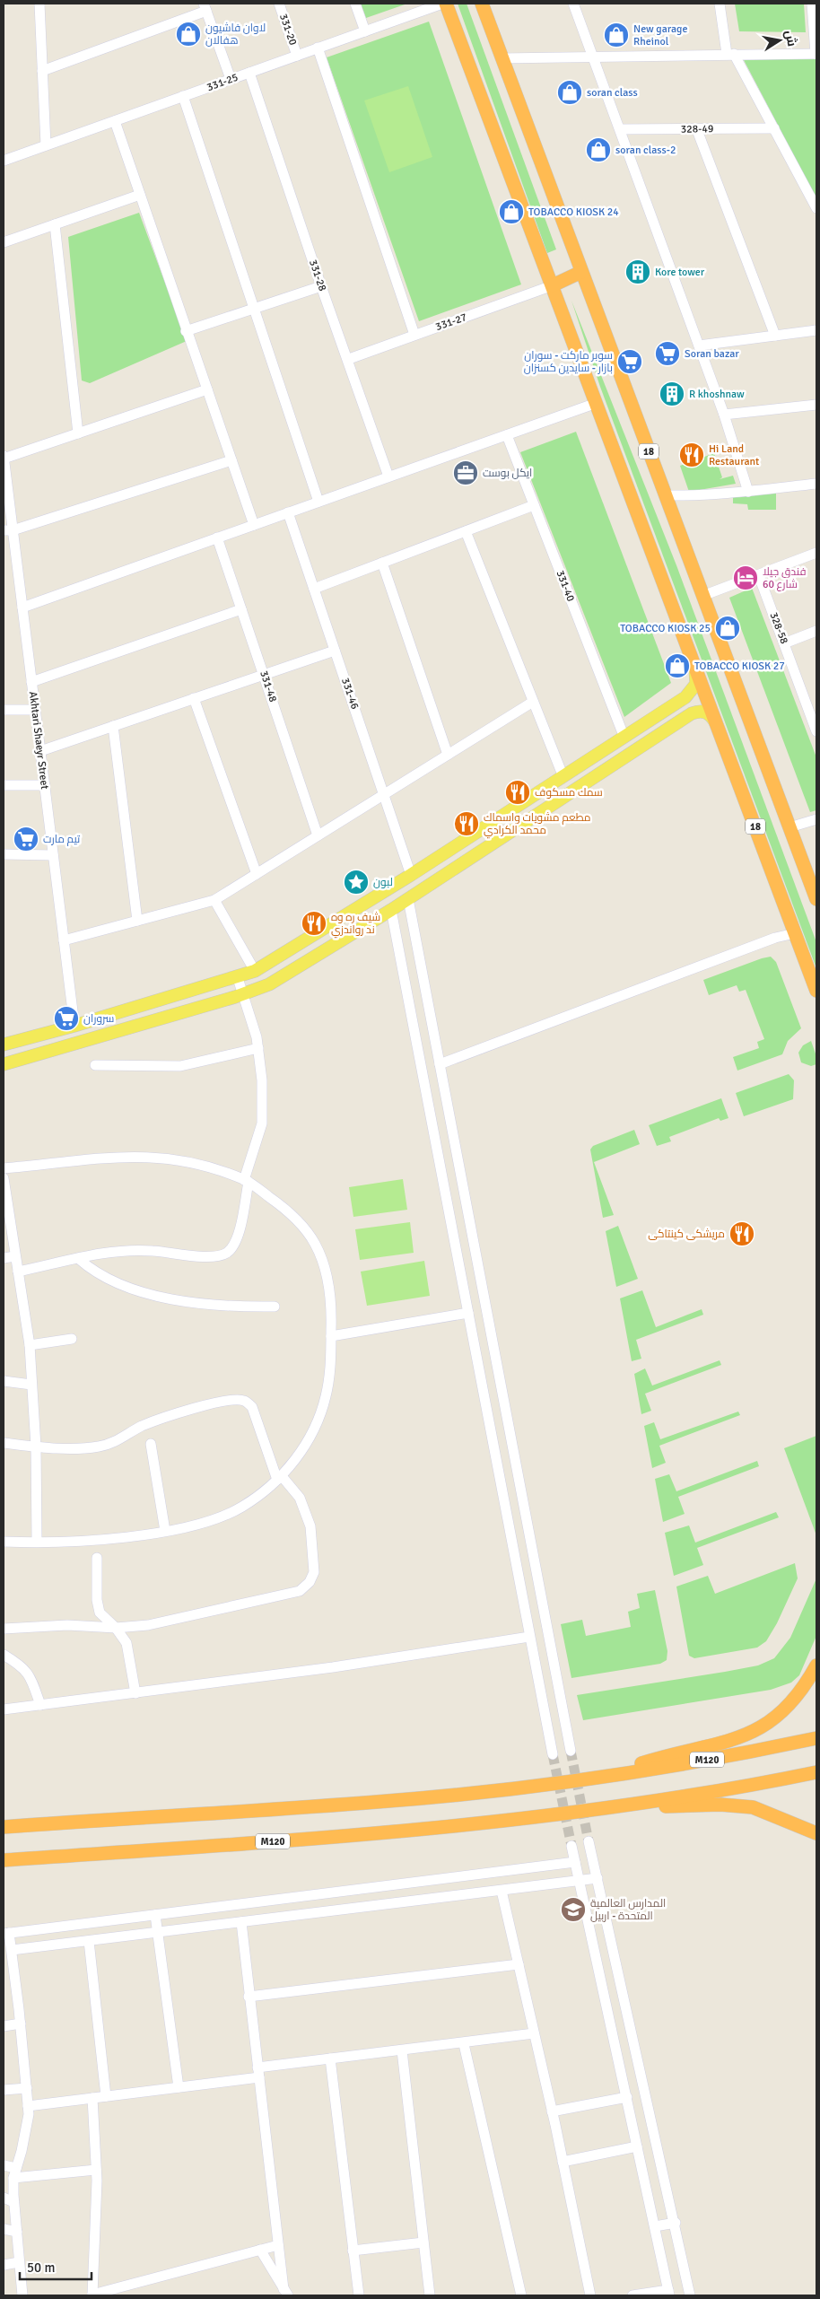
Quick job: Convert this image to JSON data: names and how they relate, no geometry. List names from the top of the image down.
{
  "streets": {
    "highway": ["18", "M120"],
    "street": [
      "331-20",
      "331-25",
      "328-49",
      "331-28",
      "331-27",
      "331-40",
      "328-58",
      "331-48",
      "331-46",
      "Akhtari Shaeyr Street"
    ]
  },
  "crossings": [
    ["331-20", "331-25"],
    ["331-25", "331-28"],
    ["331-28", "331-27"],
    ["331-27", "18"]
  ],
  "places": {
    "shop": [
      "لاوان فاشيون هفالان",
      "New garage Rheinol",
      "soran class",
      "soran class-2",
      "TOBACCO KIOSK 24",
      "TOBACCO KIOSK 25",
      "TOBACCO KIOSK 27"
    ],
    "building": ["Kore tower", "R khoshnaw"],
    "supermarket": [
      "Soran bazar",
      "سوبر ماركت - سوران بازار - سايدين كسنزان",
      "تيم مارت",
      "سروران"
    ],
    "restaurant": [
      "Hi Land Restaurant",
      "سمك مسكوف",
      "مطعم مشويات واسماك محمد الكرادي",
      "شيف ره وه ند رواندزي",
      "مریشکی کینتاکی"
    ],
    "office": ["ايكل بوست"],
    "hotel": ["فندق جيلا شارع 60"],
    "place": ["لبون"],
    "school or university": ["المدارس العالمية المتحدة - اربيل"]
  },
  "scale_bar": "50 m",
  "north": "right"
}
